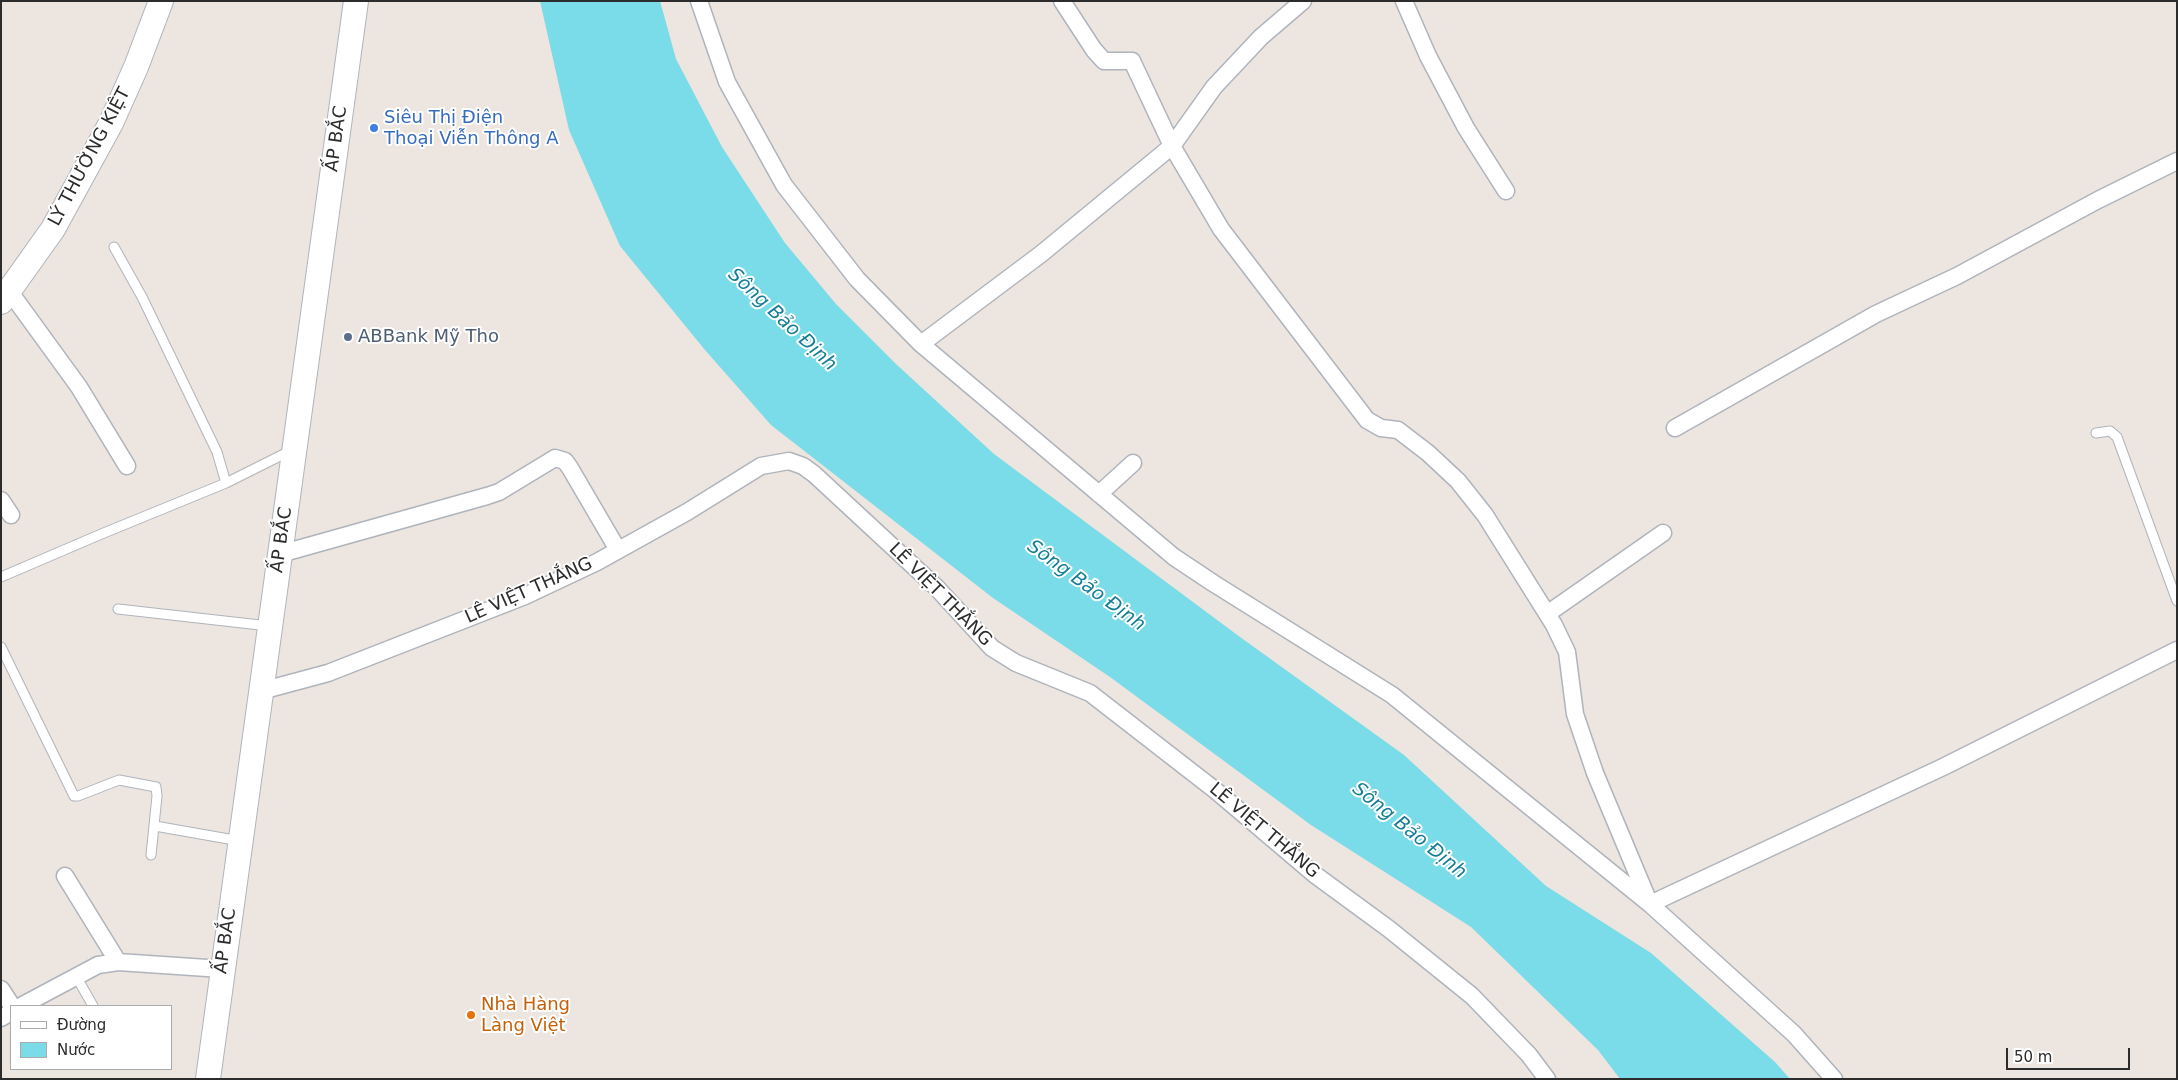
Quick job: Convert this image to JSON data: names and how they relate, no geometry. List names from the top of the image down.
{
  "streets": {
    "main road": ["ẤP BẮC", "LÝ THƯỜNG KIỆT"],
    "street": ["LÊ VIỆT THẮNG"]
  },
  "crossings": [
    ["ẤP BẮC", "LÊ VIỆT THẮNG"]
  ],
  "water": ["Sông Bảo Định"],
  "places": ["Siêu Thị Điện Thoại Viễn Thông A", "ABBank Mỹ Tho", "Nhà Hàng Làng Việt"],
  "legend": ["Đường", "Nước"],
  "scale_bar": "50 m"
}
